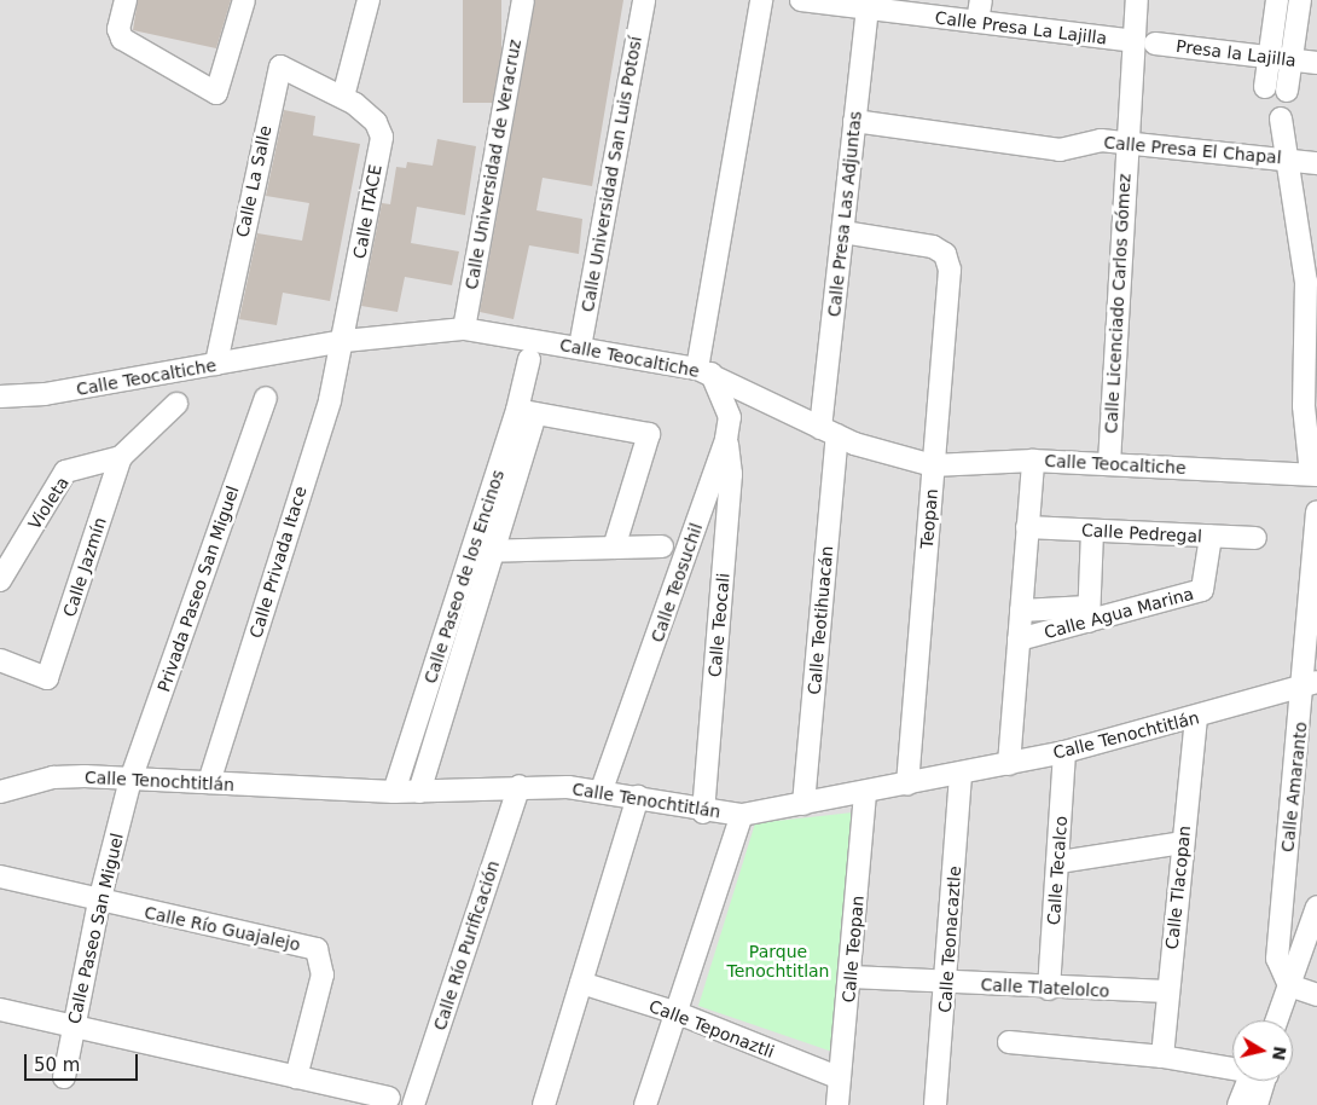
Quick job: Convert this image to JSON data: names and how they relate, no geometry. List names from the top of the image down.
{
  "streets": {
    "street": [
      "Calle Presa La Lajilla",
      "Presa la Lajilla",
      "Calle Presa El Chapal",
      "Calle Universidad de Veracruz",
      "Calle Universidad San Luis Potosí",
      "Calle La Salle",
      "Calle ITACE",
      "Calle Presa Las Adjuntas",
      "Calle Licenciado Carlos Gómez",
      "Calle Teocaltiche",
      "Violeta",
      "Teopan",
      "Calle Pedregal",
      "Calle Privada Itace",
      "Calle Jazmín",
      "Calle Paseo de los Encinos",
      "Calle Teosuchil",
      "Privada Paseo San Miguel",
      "Calle Agua Marina",
      "Calle Teotihuacán",
      "Calle Teocali",
      "Calle Tenochtitlán",
      "Calle Amaranto",
      "Calle Tecalco",
      "Calle Tlacopan",
      "Calle Paseo San Miguel",
      "Calle Río Guajalejo",
      "Calle Teonacaztle",
      "Calle Río Purificación",
      "Calle Teopan",
      "Calle Tlatelolco",
      "Calle Teponaztli"
    ]
  },
  "crossings": [
    ["Calle Presa La Lajilla", "Calle Presa Las Adjuntas"],
    ["Calle Presa La Lajilla", "Calle Licenciado Carlos Gómez"],
    ["Calle Presa El Chapal", "Calle Presa Las Adjuntas"],
    ["Calle Presa El Chapal", "Calle Licenciado Carlos Gómez"],
    ["Calle Universidad de Veracruz", "Calle Teocaltiche"],
    ["Calle Universidad San Luis Potosí", "Calle Teocaltiche"],
    ["Calle La Salle", "Calle ITACE"],
    ["Calle La Salle", "Calle Teocaltiche"],
    ["Calle ITACE", "Calle Teocaltiche"],
    ["Calle ITACE", "Calle Privada Itace"],
    ["Calle Presa Las Adjuntas", "Calle Teocaltiche"],
    ["Calle Presa Las Adjuntas", "Teopan"],
    ["Calle Presa Las Adjuntas", "Calle Teotihuacán"],
    ["Calle Licenciado Carlos Gómez", "Calle Teocaltiche"],
    ["Calle Teocaltiche", "Teopan"],
    ["Calle Teocaltiche", "Calle Privada Itace"],
    ["Calle Teocaltiche", "Calle Teosuchil"],
    ["Calle Teocaltiche", "Calle Teotihuacán"],
    ["Violeta", "Calle Jazmín"],
    ["Teopan", "Calle Tenochtitlán"],
    ["Calle Pedregal", "Calle Agua Marina"],
    ["Calle Privada Itace", "Calle Tenochtitlán"],
    ["Calle Paseo de los Encinos", "Calle Tenochtitlán"],
    ["Calle Teosuchil", "Calle Teocali"],
    ["Calle Teosuchil", "Calle Tenochtitlán"],
    ["Privada Paseo San Miguel", "Calle Tenochtitlán"],
    ["Privada Paseo San Miguel", "Calle Paseo San Miguel"],
    ["Calle Teotihuacán", "Calle Tenochtitlán"],
    ["Calle Teocali", "Calle Tenochtitlán"],
    ["Calle Tenochtitlán", "Calle Amaranto"],
    ["Calle Tenochtitlán", "Calle Tecalco"],
    ["Calle Tenochtitlán", "Calle Tlacopan"],
    ["Calle Tenochtitlán", "Calle Paseo San Miguel"],
    ["Calle Tenochtitlán", "Calle Teonacaztle"],
    ["Calle Tenochtitlán", "Calle Río Purificación"],
    ["Calle Tenochtitlán", "Calle Teopan"],
    ["Calle Tecalco", "Calle Tlatelolco"],
    ["Calle Tlacopan", "Calle Tlatelolco"],
    ["Calle Paseo San Miguel", "Calle Río Guajalejo"],
    ["Calle Teonacaztle", "Calle Tlatelolco"],
    ["Calle Teopan", "Calle Tlatelolco"],
    ["Calle Teopan", "Calle Teponaztli"]
  ],
  "parks": ["Parque Tenochtitlan"],
  "scale_bar": "50 m",
  "north": "right"
}
